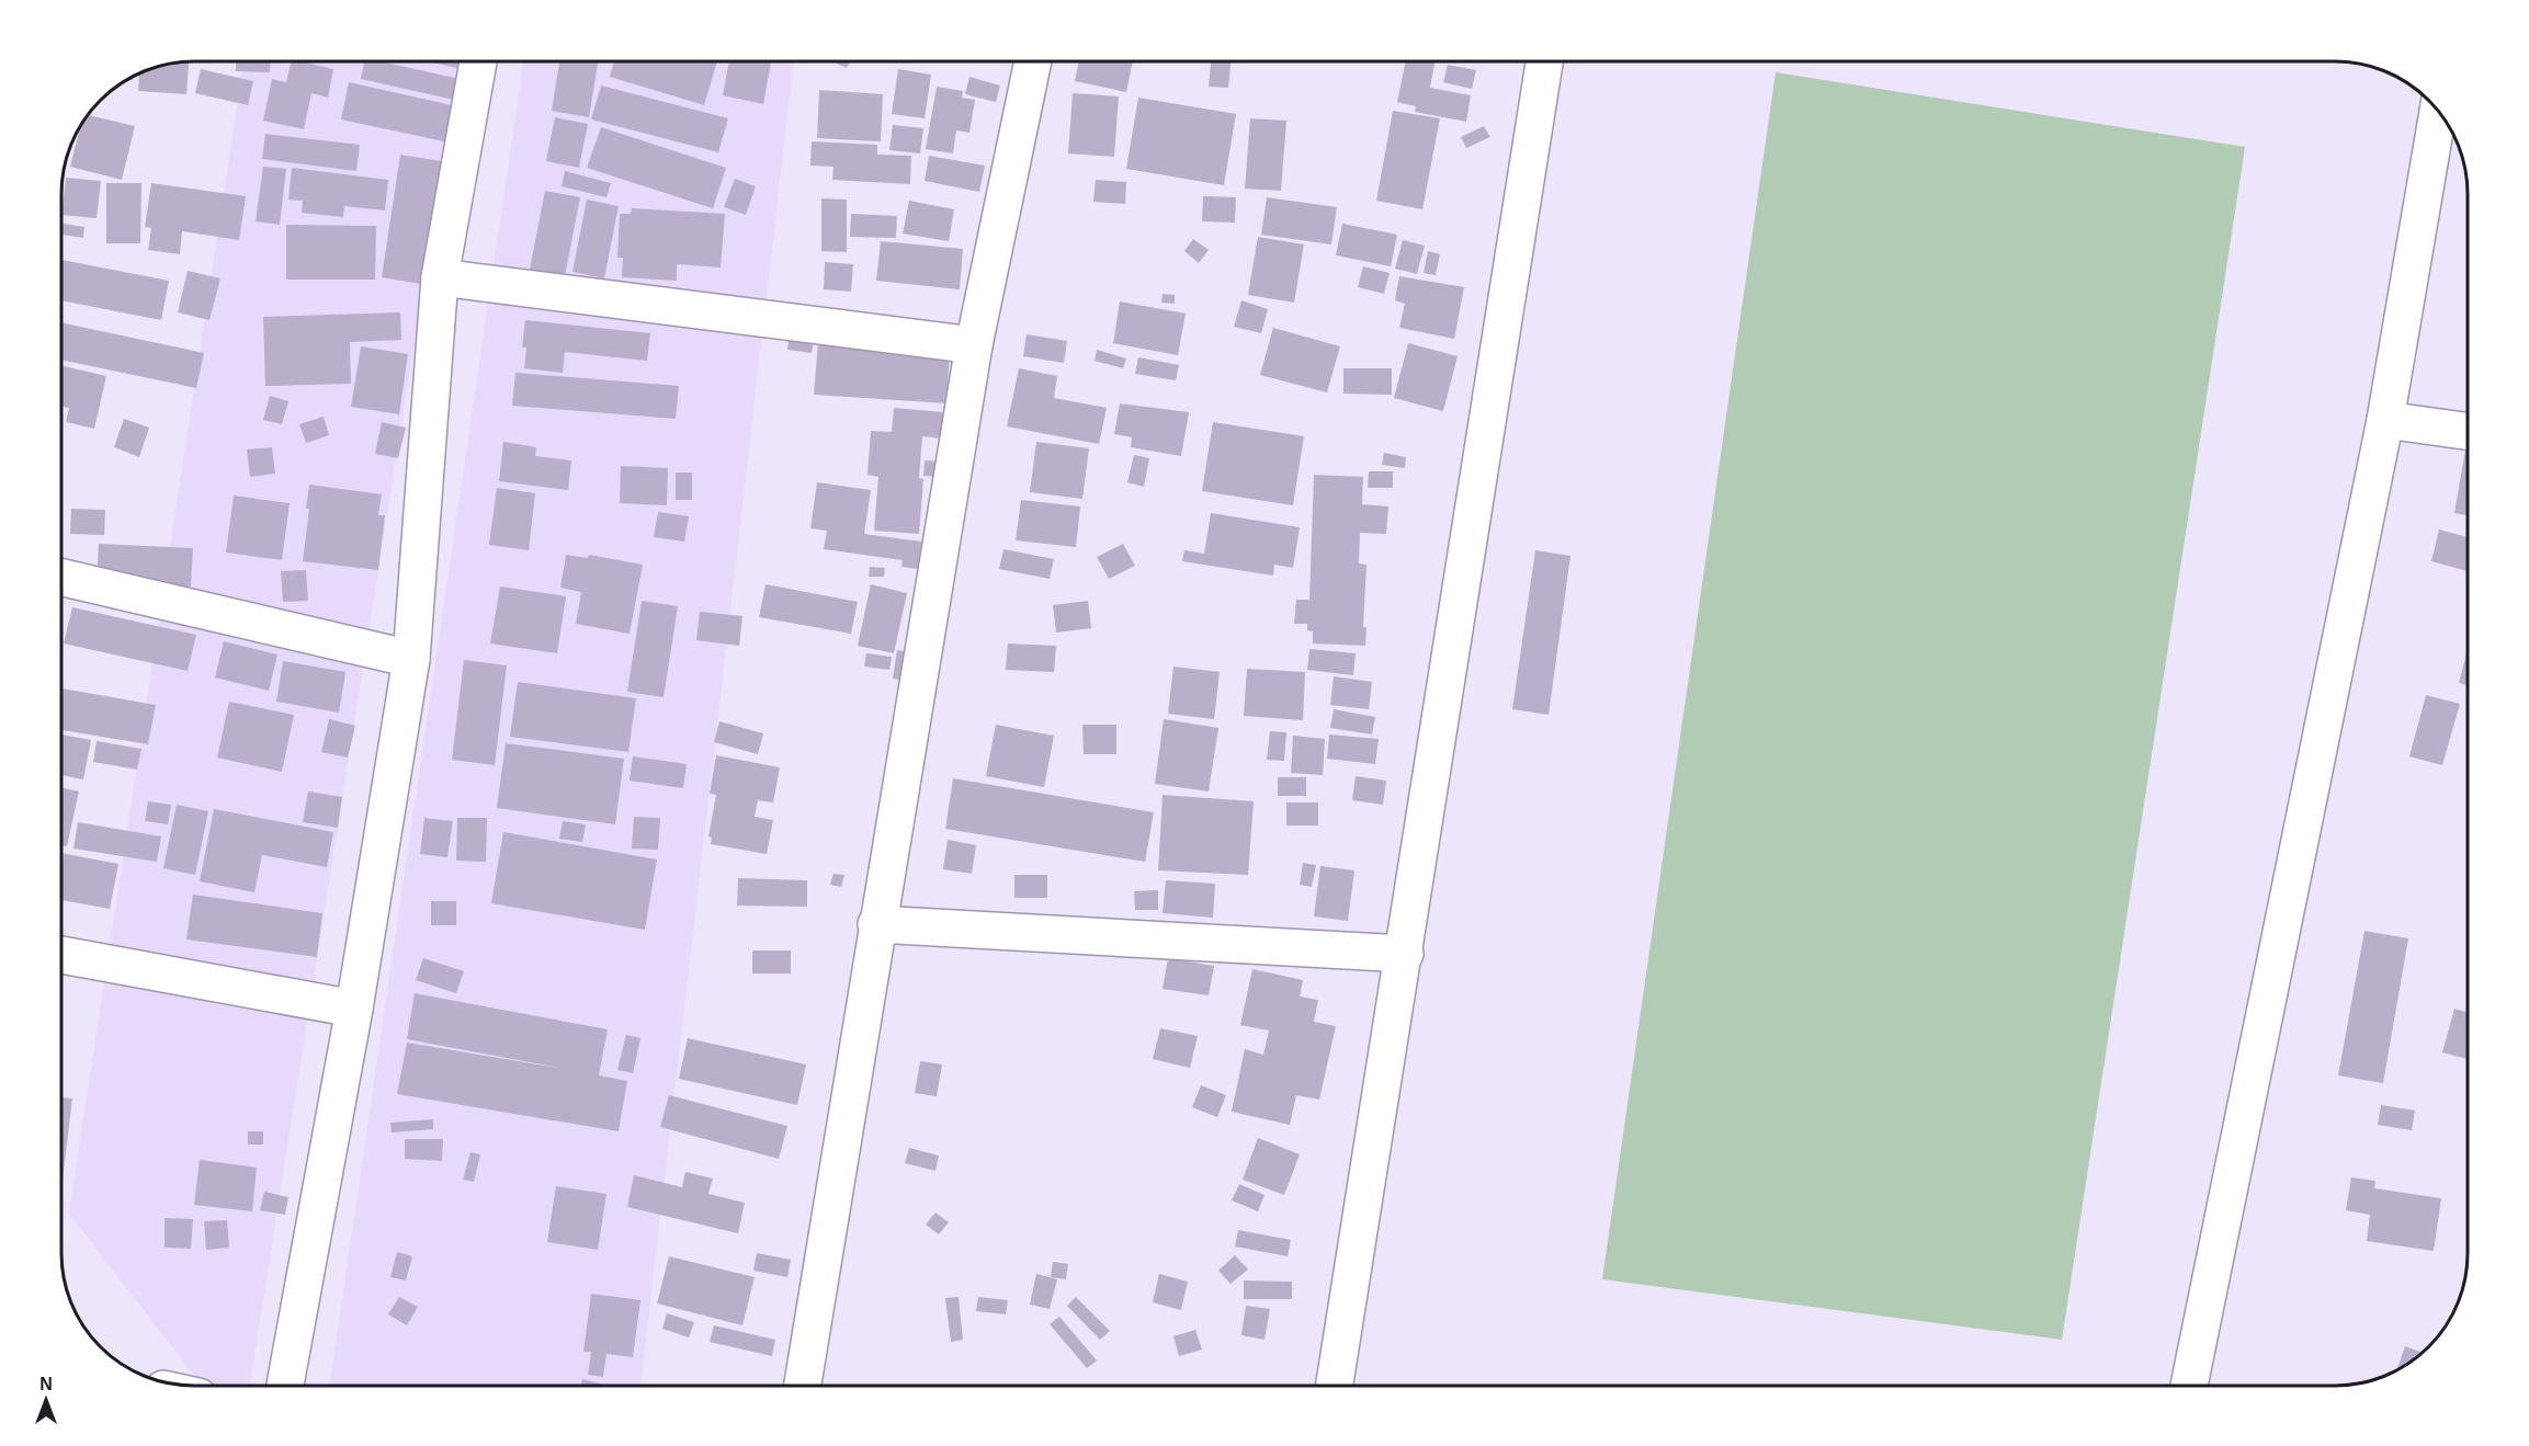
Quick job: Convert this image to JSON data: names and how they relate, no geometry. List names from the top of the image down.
{
  "north": "top"
}
